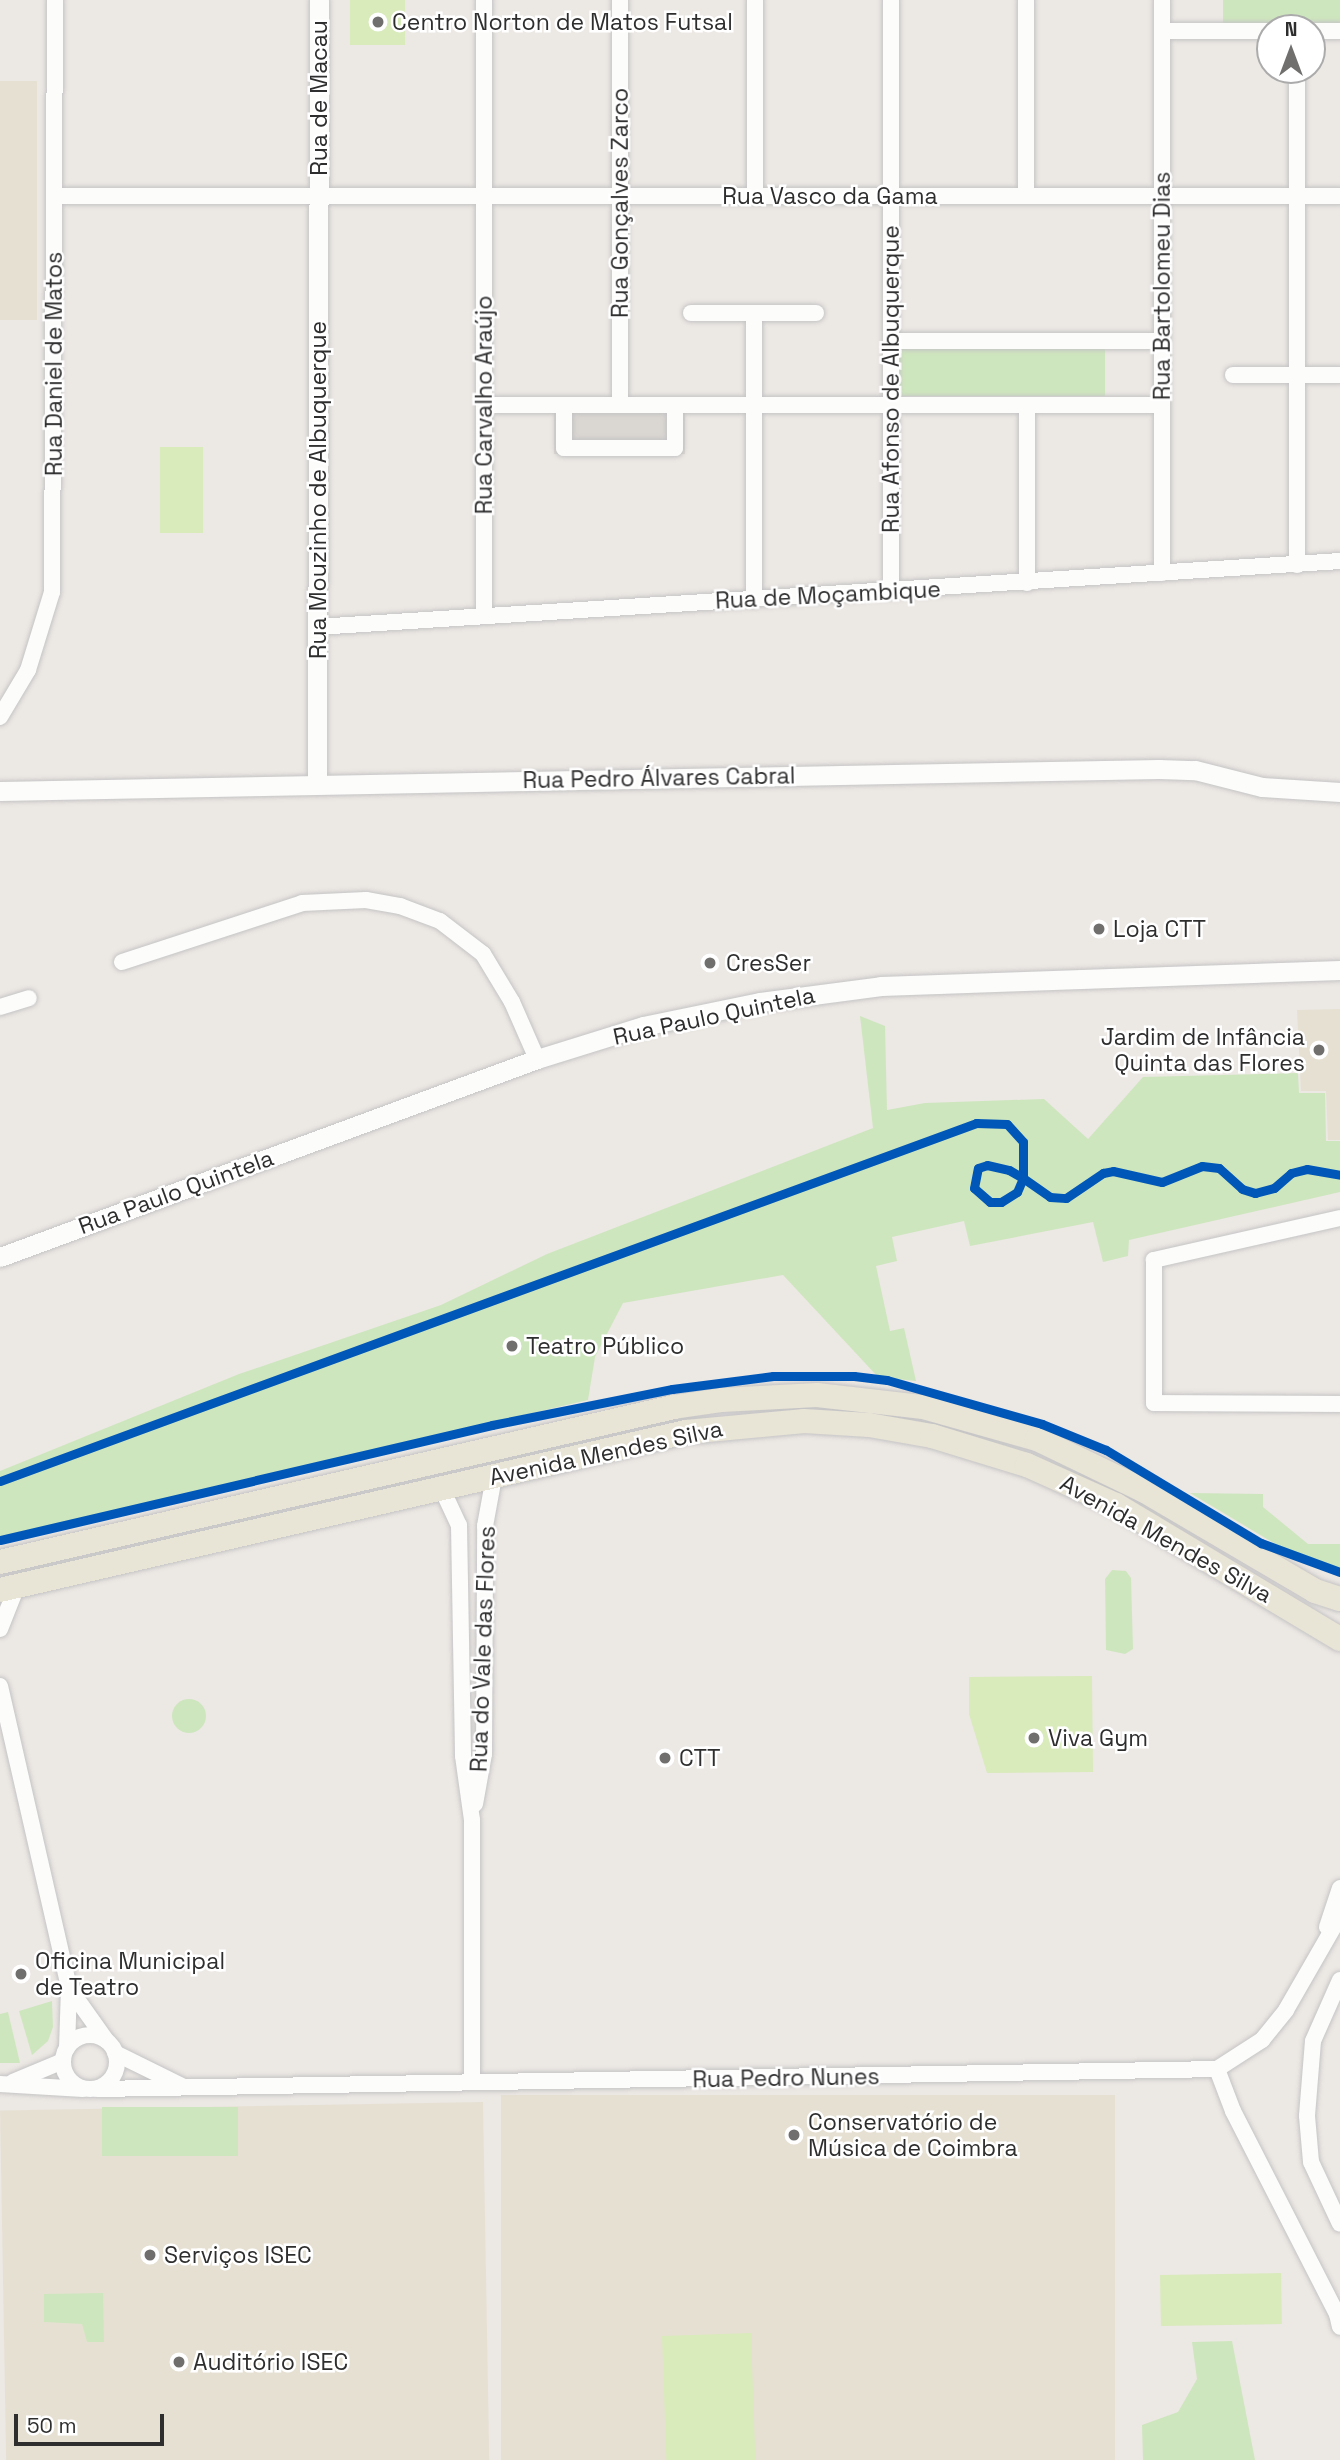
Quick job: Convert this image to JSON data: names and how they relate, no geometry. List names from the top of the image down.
{
  "streets": {
    "main road": ["Avenida Mendes Silva"],
    "street": [
      "Rua de Macau",
      "Rua Vasco da Gama",
      "Rua Gonçalves Zarco",
      "Rua Bartolomeu Dias",
      "Rua Daniel de Matos",
      "Rua Afonso de Albuquerque",
      "Rua Carvalho Araújo",
      "Rua Mouzinho de Albuquerque",
      "Rua de Moçambique",
      "Rua Pedro Álvares Cabral",
      "Rua Paulo Quintela",
      "Rua do Vale das Flores",
      "Rua Pedro Nunes"
    ]
  },
  "crossings": [
    ["Rua de Macau", "Rua Vasco da Gama"],
    ["Rua de Macau", "Rua Mouzinho de Albuquerque"],
    ["Rua Vasco da Gama", "Rua Gonçalves Zarco"],
    ["Rua Vasco da Gama", "Rua Bartolomeu Dias"],
    ["Rua Vasco da Gama", "Rua Daniel de Matos"],
    ["Rua Vasco da Gama", "Rua Afonso de Albuquerque"],
    ["Rua Vasco da Gama", "Rua Carvalho Araújo"],
    ["Rua Vasco da Gama", "Rua Mouzinho de Albuquerque"],
    ["Rua Bartolomeu Dias", "Rua de Moçambique"],
    ["Rua Afonso de Albuquerque", "Rua de Moçambique"],
    ["Rua Carvalho Araújo", "Rua de Moçambique"],
    ["Rua Mouzinho de Albuquerque", "Rua de Moçambique"],
    ["Rua Mouzinho de Albuquerque", "Rua Pedro Álvares Cabral"],
    ["Avenida Mendes Silva", "Rua do Vale das Flores"],
    ["Rua do Vale das Flores", "Rua Pedro Nunes"]
  ],
  "places": [
    "Centro Norton de Matos Futsal",
    "Loja CTT",
    "CresSer",
    "Jardim de Infância Quinta das Flores",
    "Teatro Público",
    "Viva Gym",
    "CTT",
    "Oficina Municipal de Teatro",
    "Conservatório de Música de Coimbra",
    "Serviços ISEC",
    "Auditório ISEC"
  ],
  "scale_bar": "50 m",
  "north": "top"
}
